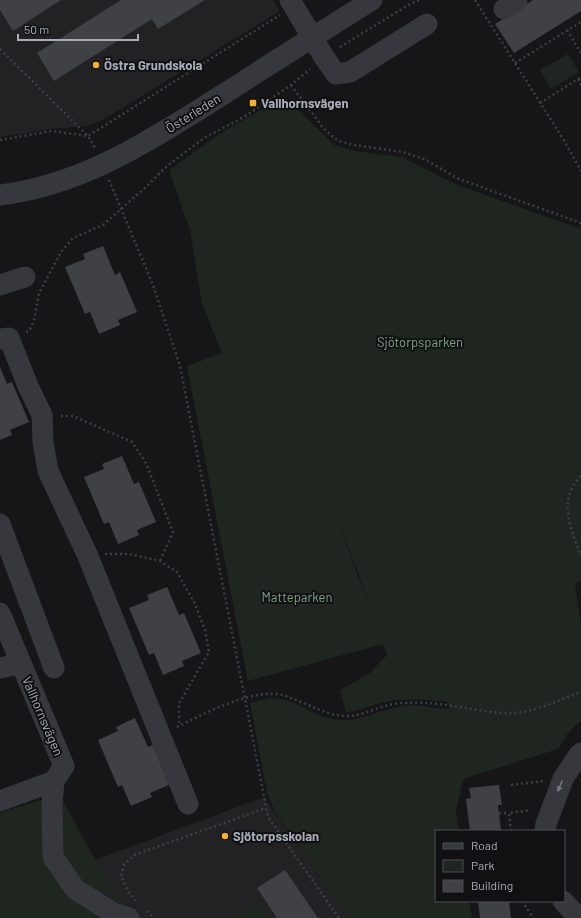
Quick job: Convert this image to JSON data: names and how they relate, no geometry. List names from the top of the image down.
{
  "streets": {
    "street": ["Österleden", "Vallhornsvägen"]
  },
  "parks": ["Sjötorpsparken", "Matteparken"],
  "places": {
    "other": ["Östra Grundskola", "Sjötorpsskolan"],
    "transit": ["Vallhornsvägen"]
  },
  "legend": ["Road", "Park", "Building"],
  "scale_bar": "50 m"
}
